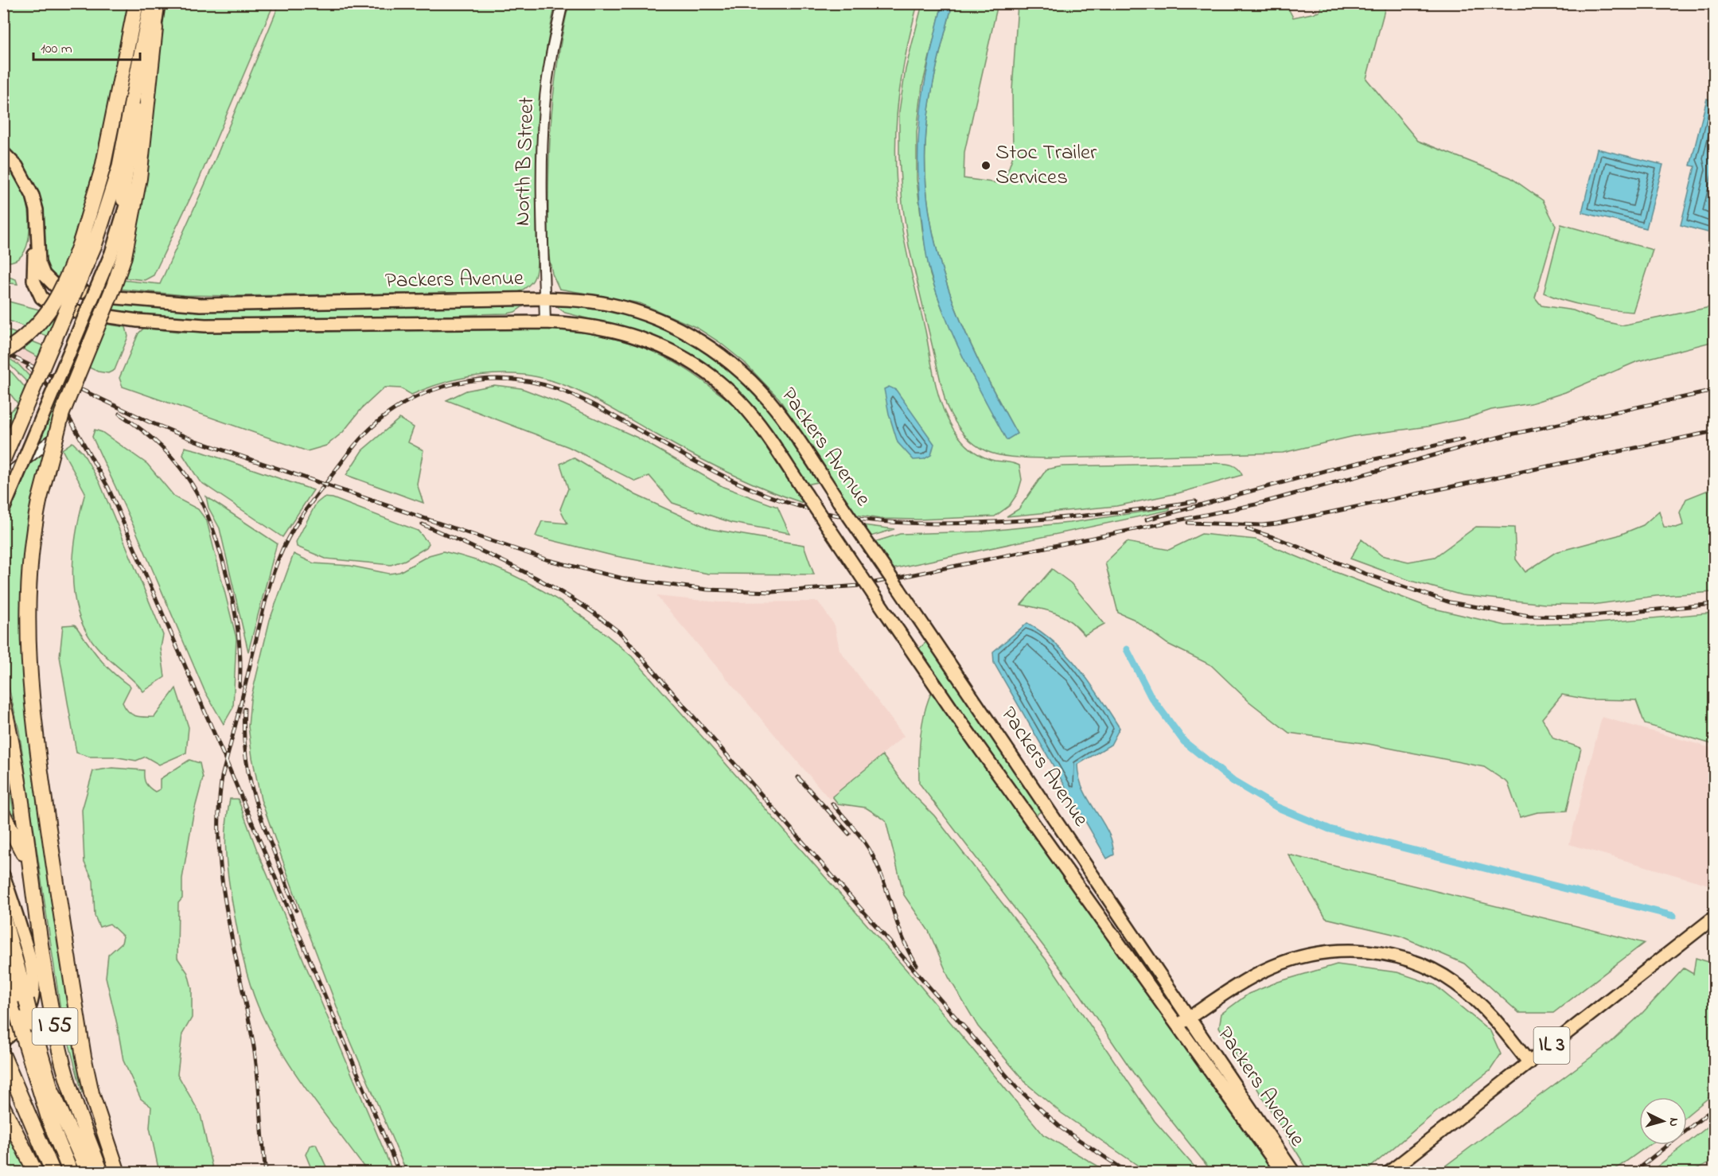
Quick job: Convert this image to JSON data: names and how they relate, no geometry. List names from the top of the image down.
{
  "streets": {
    "highway": ["I 55"],
    "main road": ["Packers Avenue", "IL 3"],
    "street": ["North B Street"]
  },
  "crossings": [
    ["North B Street", "Packers Avenue"]
  ],
  "places": ["Stoc Trailer Services"],
  "scale_bar": "100 m",
  "north": "right"
}
